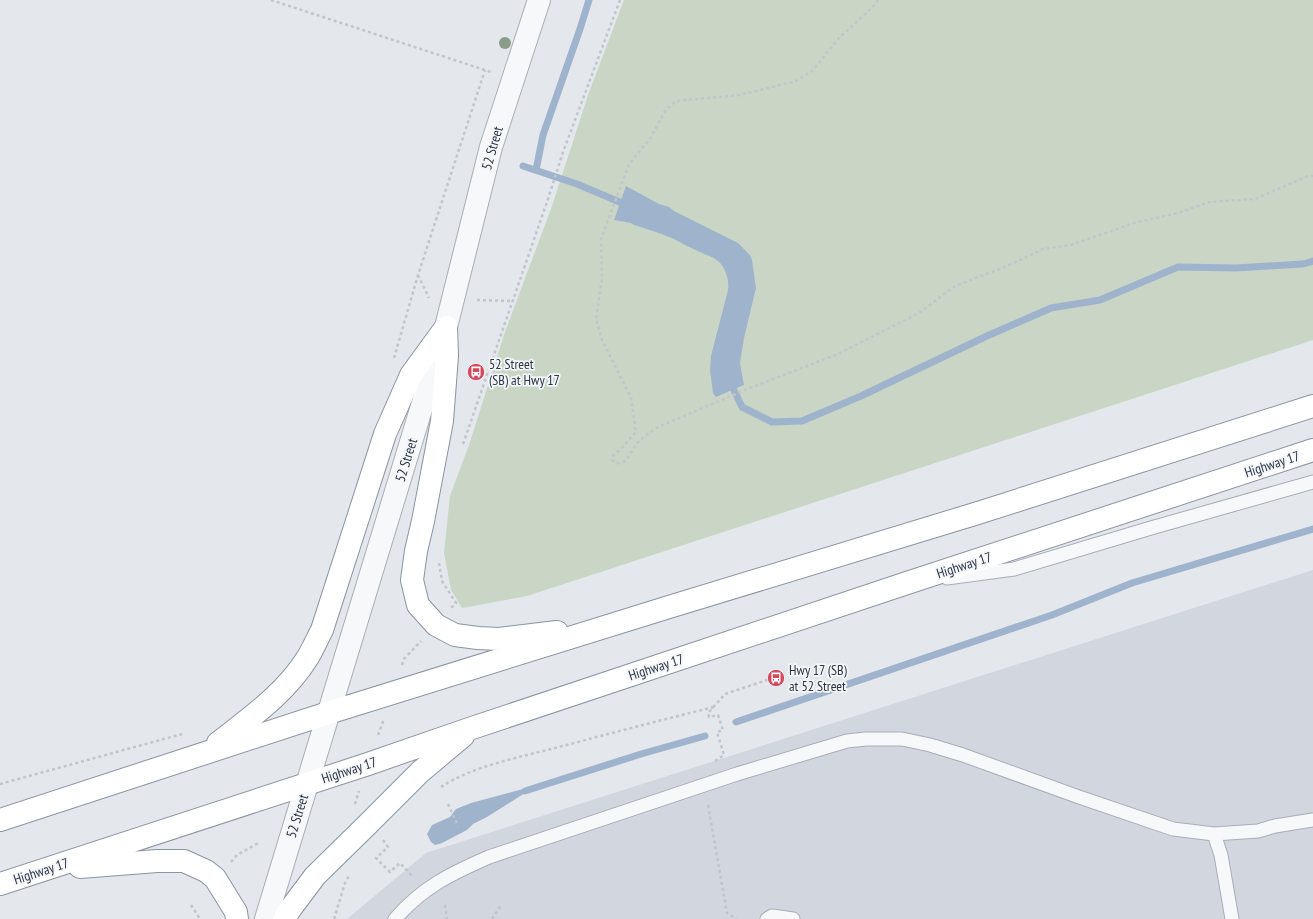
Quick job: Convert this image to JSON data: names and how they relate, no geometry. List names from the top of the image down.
{
  "streets": {
    "highway": ["Highway 17"],
    "street": ["52 Street"]
  },
  "crossings": [
    ["52 Street", "Highway 17"]
  ],
  "places": {
    "bus stop": ["52 Street (SB) at Hwy 17", "Hwy 17 (SB) at 52 Street"]
  }
}
